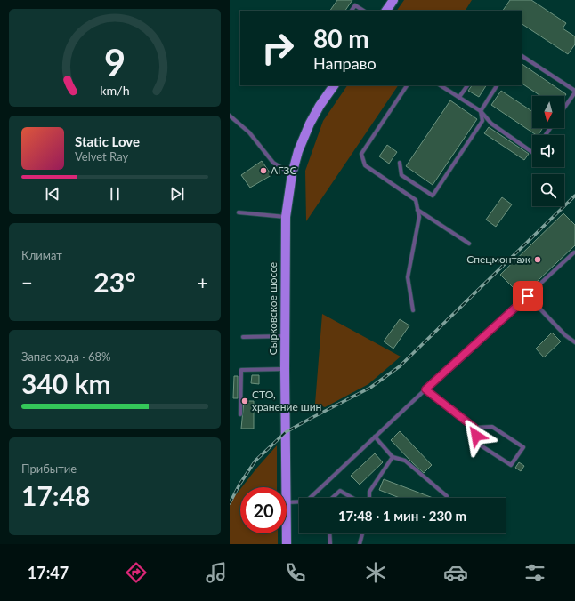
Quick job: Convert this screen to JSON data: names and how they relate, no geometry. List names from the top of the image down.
{
  "streets": {
    "main road": ["Сырковское шоссе"]
  },
  "places": ["АГЗС", "Спецмонтаж", "СТО, хранение шин"],
  "north": "bottom",
  "page": {
    "turn": ["80 m", "Направо"],
    "song": ["Static Love", "Velvet Ray"],
    "tile": [
      "Климат",
      ["Запас хода · 68%", "340 km"],
      ["Прибытие", "17:48"]
    ],
    "heat": ["−", "23°", "+"],
    "limit": "20",
    "trip": "17:48 · 1 мин · 230 m",
    "tabs": "17:47",
    "gauge": ["9", "km/h"]
  }
}
